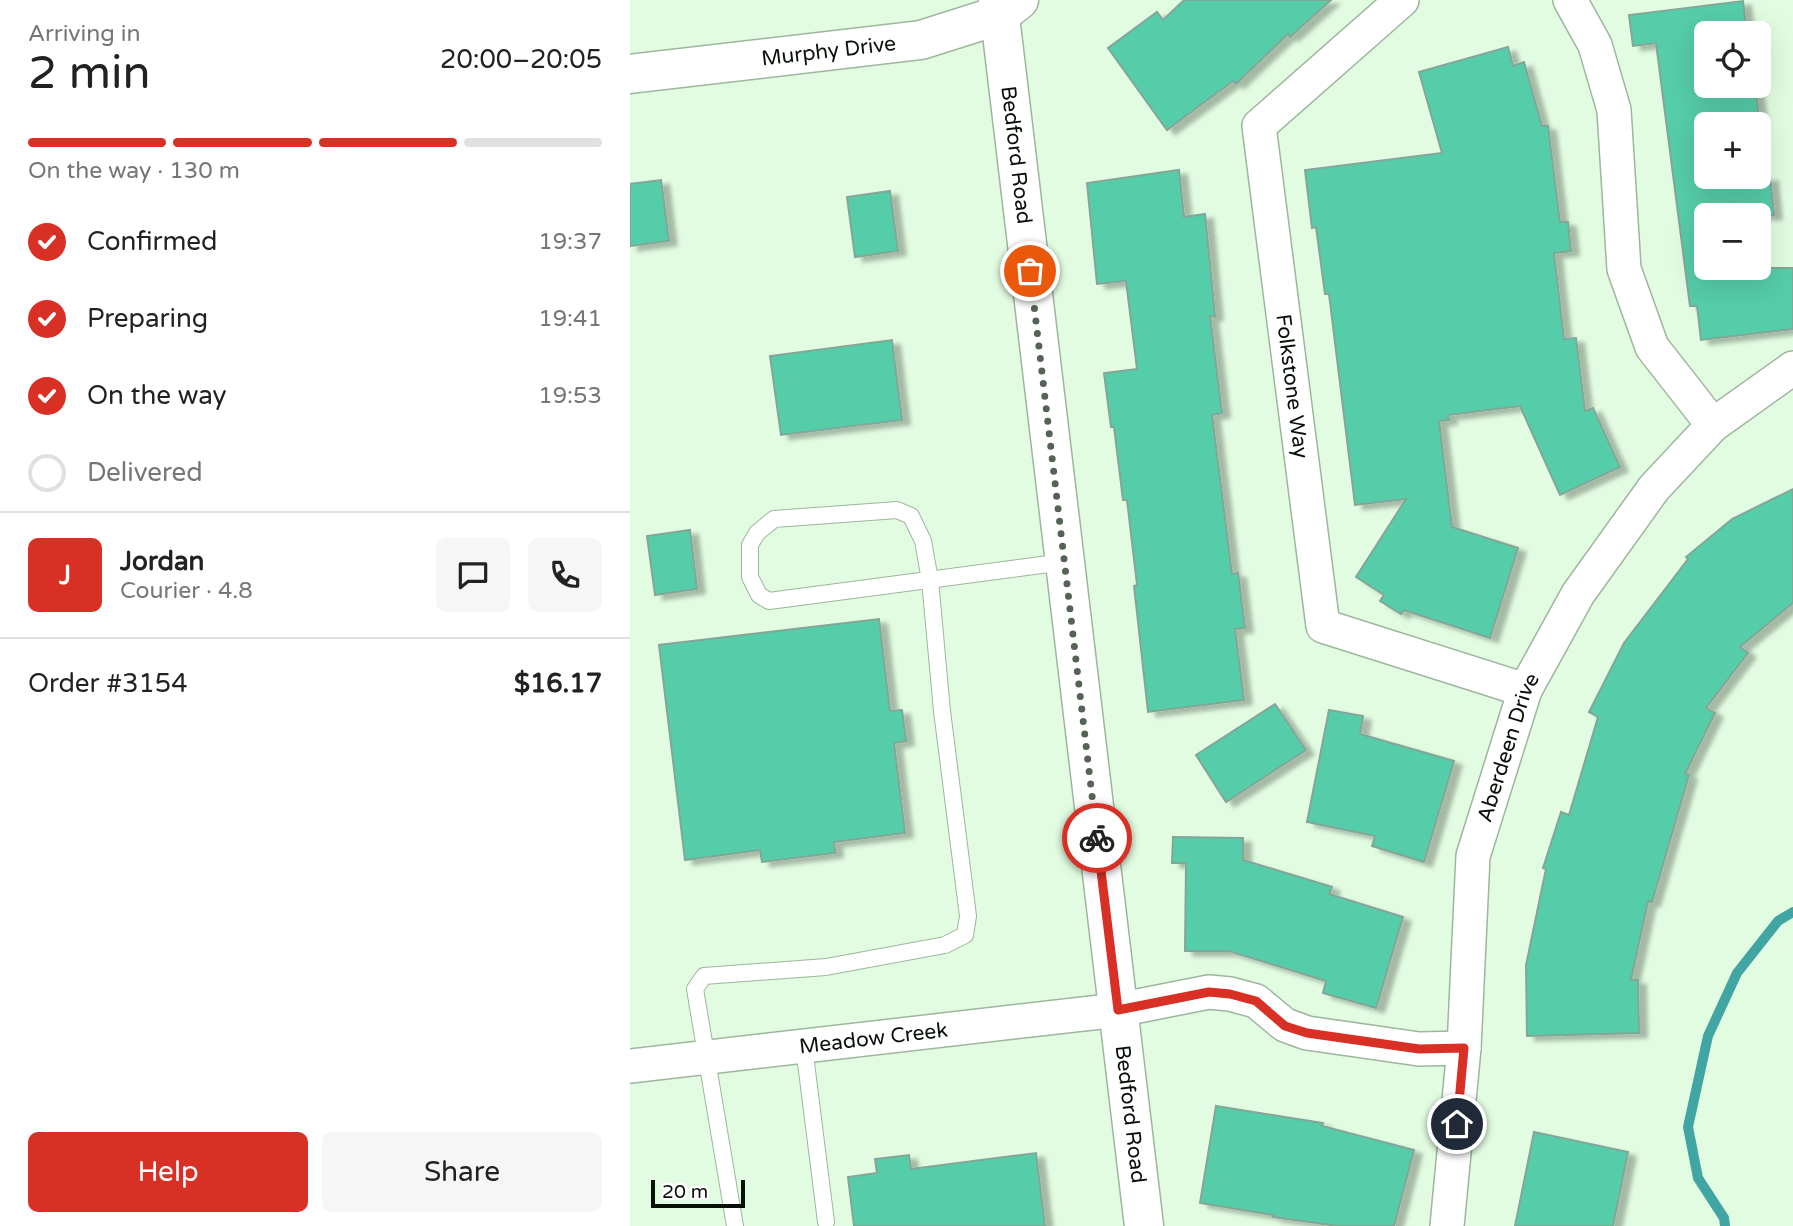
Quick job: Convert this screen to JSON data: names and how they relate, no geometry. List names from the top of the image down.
{
  "streets": {
    "main road": ["Murphy Drive", "Bedford Road"],
    "street": ["Folkstone Way", "Aberdeen Drive", "Meadow Creek"]
  },
  "crossings": [
    ["Murphy Drive", "Bedford Road"],
    ["Bedford Road", "Meadow Creek"],
    ["Folkstone Way", "Aberdeen Drive"],
    ["Aberdeen Drive", "Meadow Creek"]
  ],
  "scale_bar": "20 m",
  "page": {
    "heading": ["2 min", "Arriving in", "20:00–20:05"],
    "panel": [
      "Jordan",
      "Courier · 4.8",
      "Order #3154",
      "$16.17"
    ],
    "map_buttons": ["+", "−"],
    "bar": "On the way · 130 m",
    "list": [
      ["Confirmed", "19:37"],
      ["Preparing", "19:41"],
      ["On the way", "19:53"],
      "Delivered"
    ],
    "round": "J",
    "buttons": ["Help", "Share"],
    "scale": "20 m"
  }
}
